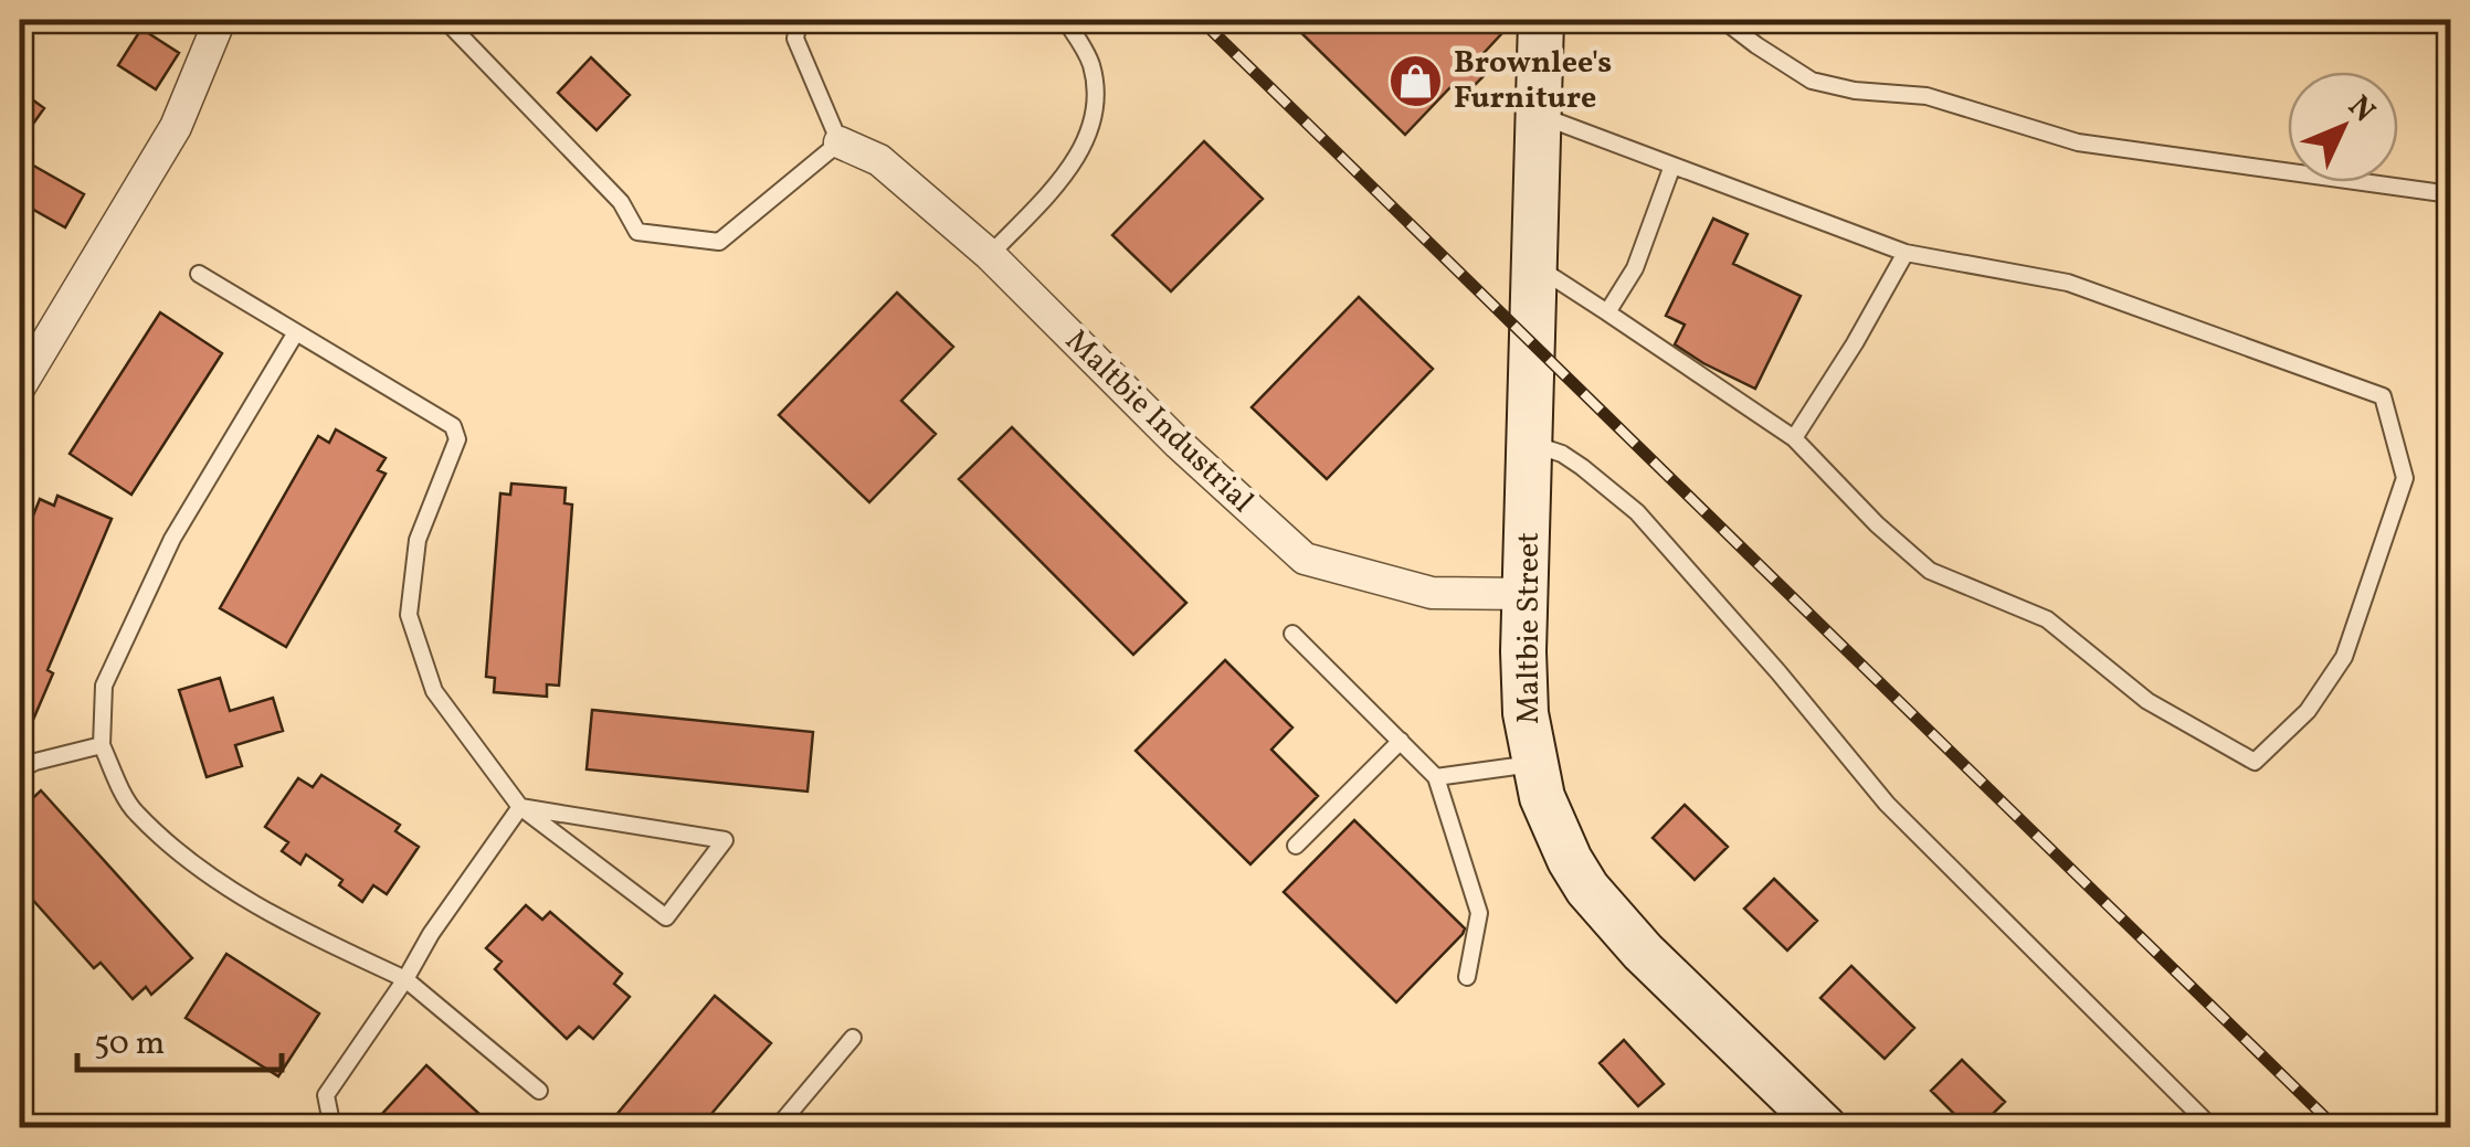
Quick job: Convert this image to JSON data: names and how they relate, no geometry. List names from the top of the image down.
{
  "streets": {
    "street": ["Maltbie Industrial", "Maltbie Street"]
  },
  "crossings": [
    ["Maltbie Industrial", "Maltbie Street"]
  ],
  "places": {
    "shop": ["Brownlee's Furniture"]
  },
  "scale_bar": "50 m",
  "north": "top right"
}
